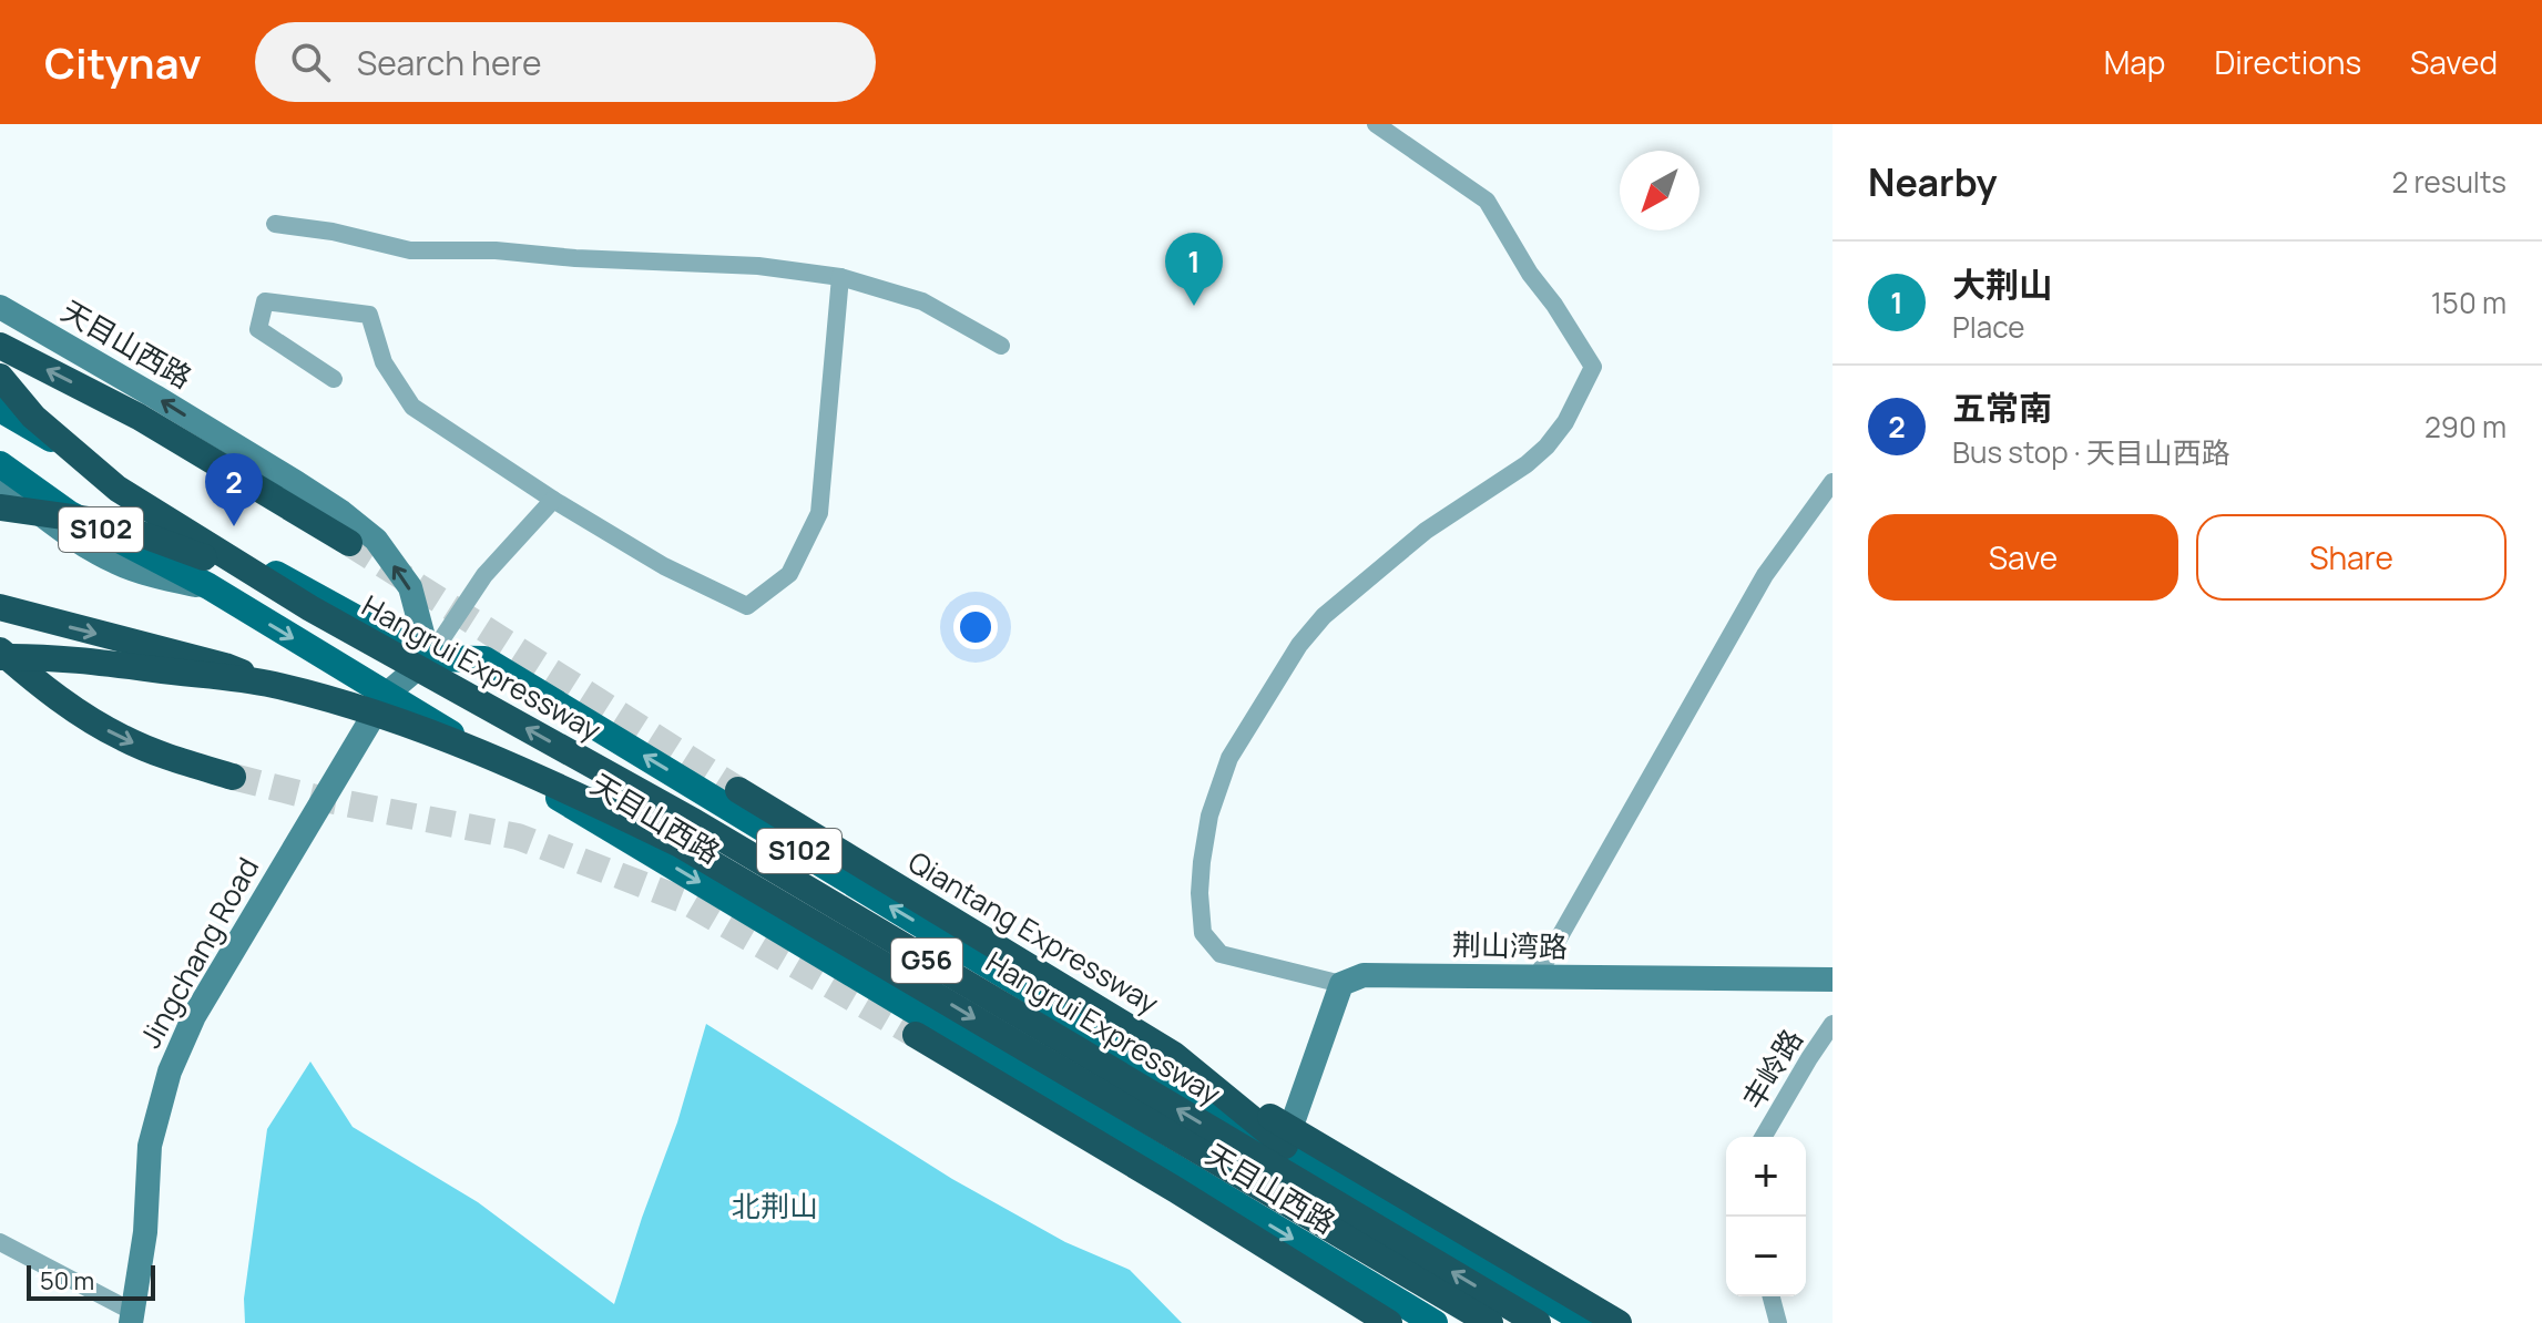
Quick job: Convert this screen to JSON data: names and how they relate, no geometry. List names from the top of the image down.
{
  "streets": {
    "highway": ["Hangrui Expressway", "Qiantang Expressway", "G56"],
    "main road": [
      "天目山西路",
      "S102",
      "荆山湾路",
      "Jingchang Road"
    ],
    "street": ["丰岭路"]
  },
  "crossings": [
    ["天目山西路", "Qiantang Expressway"],
    ["天目山西路", "Jingchang Road"]
  ],
  "parks": ["北荆山"],
  "scale_bar": "50 m",
  "north": "bottom left",
  "page": {
    "header": "Citynav",
    "search": "Search here",
    "nav": ["Map", "Directions", "Saved"],
    "heading": ["Nearby", "2 results"],
    "pins": ["1", "2"],
    "list": [
      {
        "mark": "1",
        "name": "大荆山",
        "note": "Place",
        "value": "150 m"
      },
      {
        "mark": "2",
        "name": "五常南",
        "note": "Bus stop · 天目山西路",
        "value": "290 m"
      }
    ],
    "buttons": ["Save", "Share"],
    "map_buttons": ["+", "−"],
    "scale": "50 m"
  }
}
